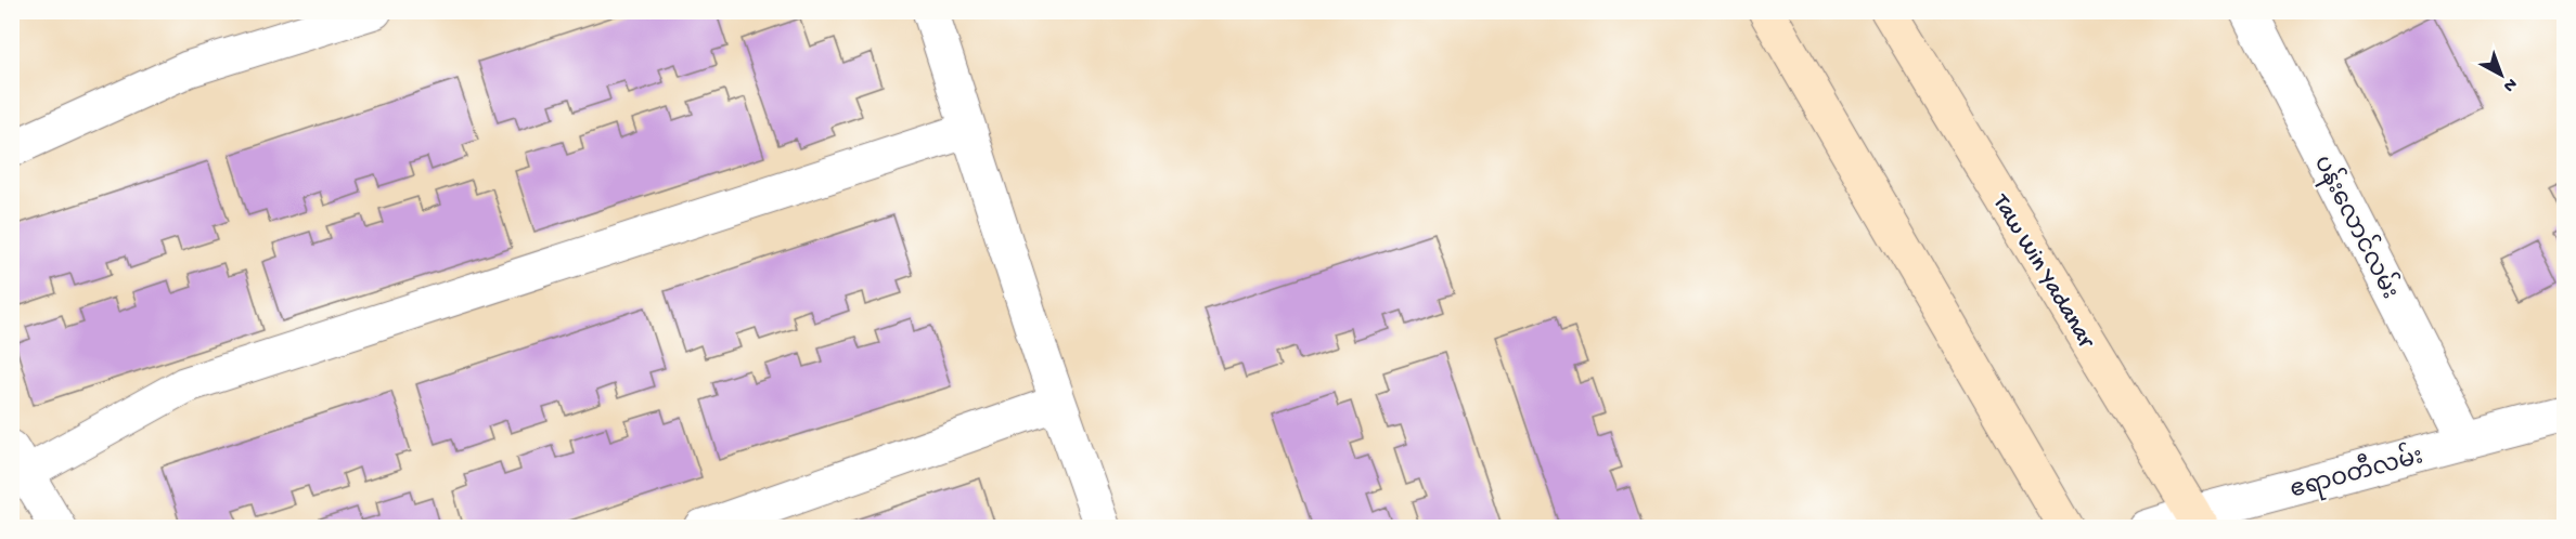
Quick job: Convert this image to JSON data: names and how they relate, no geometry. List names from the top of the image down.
{
  "streets": {
    "main road": ["Taw Win Yadanar"],
    "street": ["ပန်းလောင်လမ်း", "ဧရာဝတီလမ်း"]
  },
  "crossings": [
    ["ပန်းလောင်လမ်း", "ဧရာဝတီလမ်း"],
    ["Taw Win Yadanar", "ဧရာဝတီလမ်း"]
  ],
  "north": "bottom right"
}
